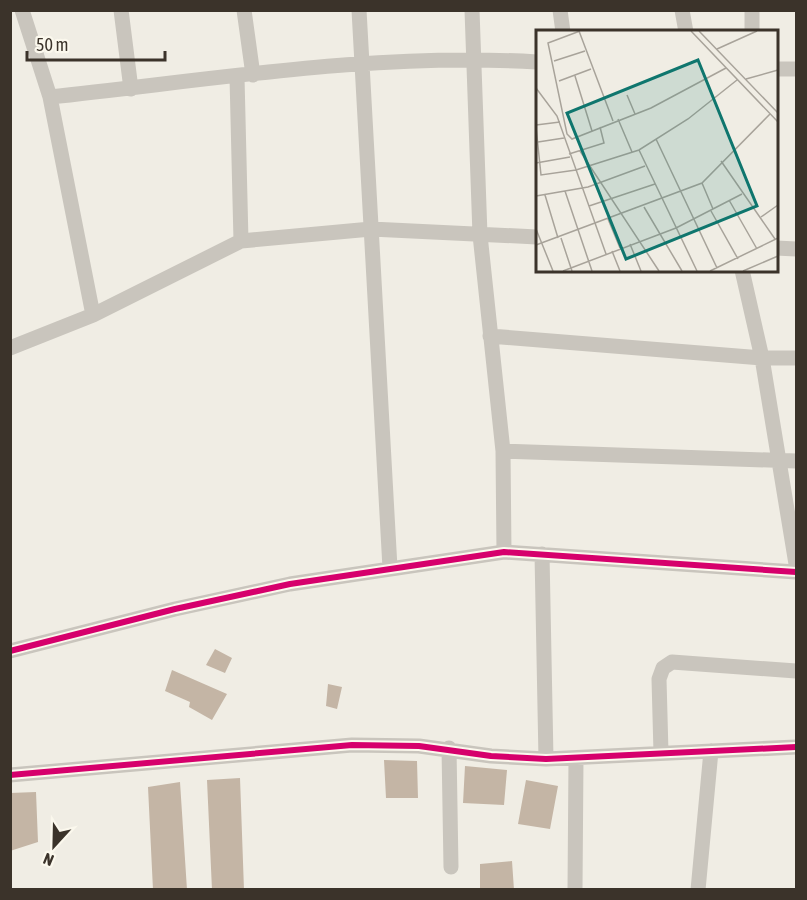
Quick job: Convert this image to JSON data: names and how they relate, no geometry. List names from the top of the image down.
{
  "scale_bar": "50 m",
  "north": "bottom"
}
